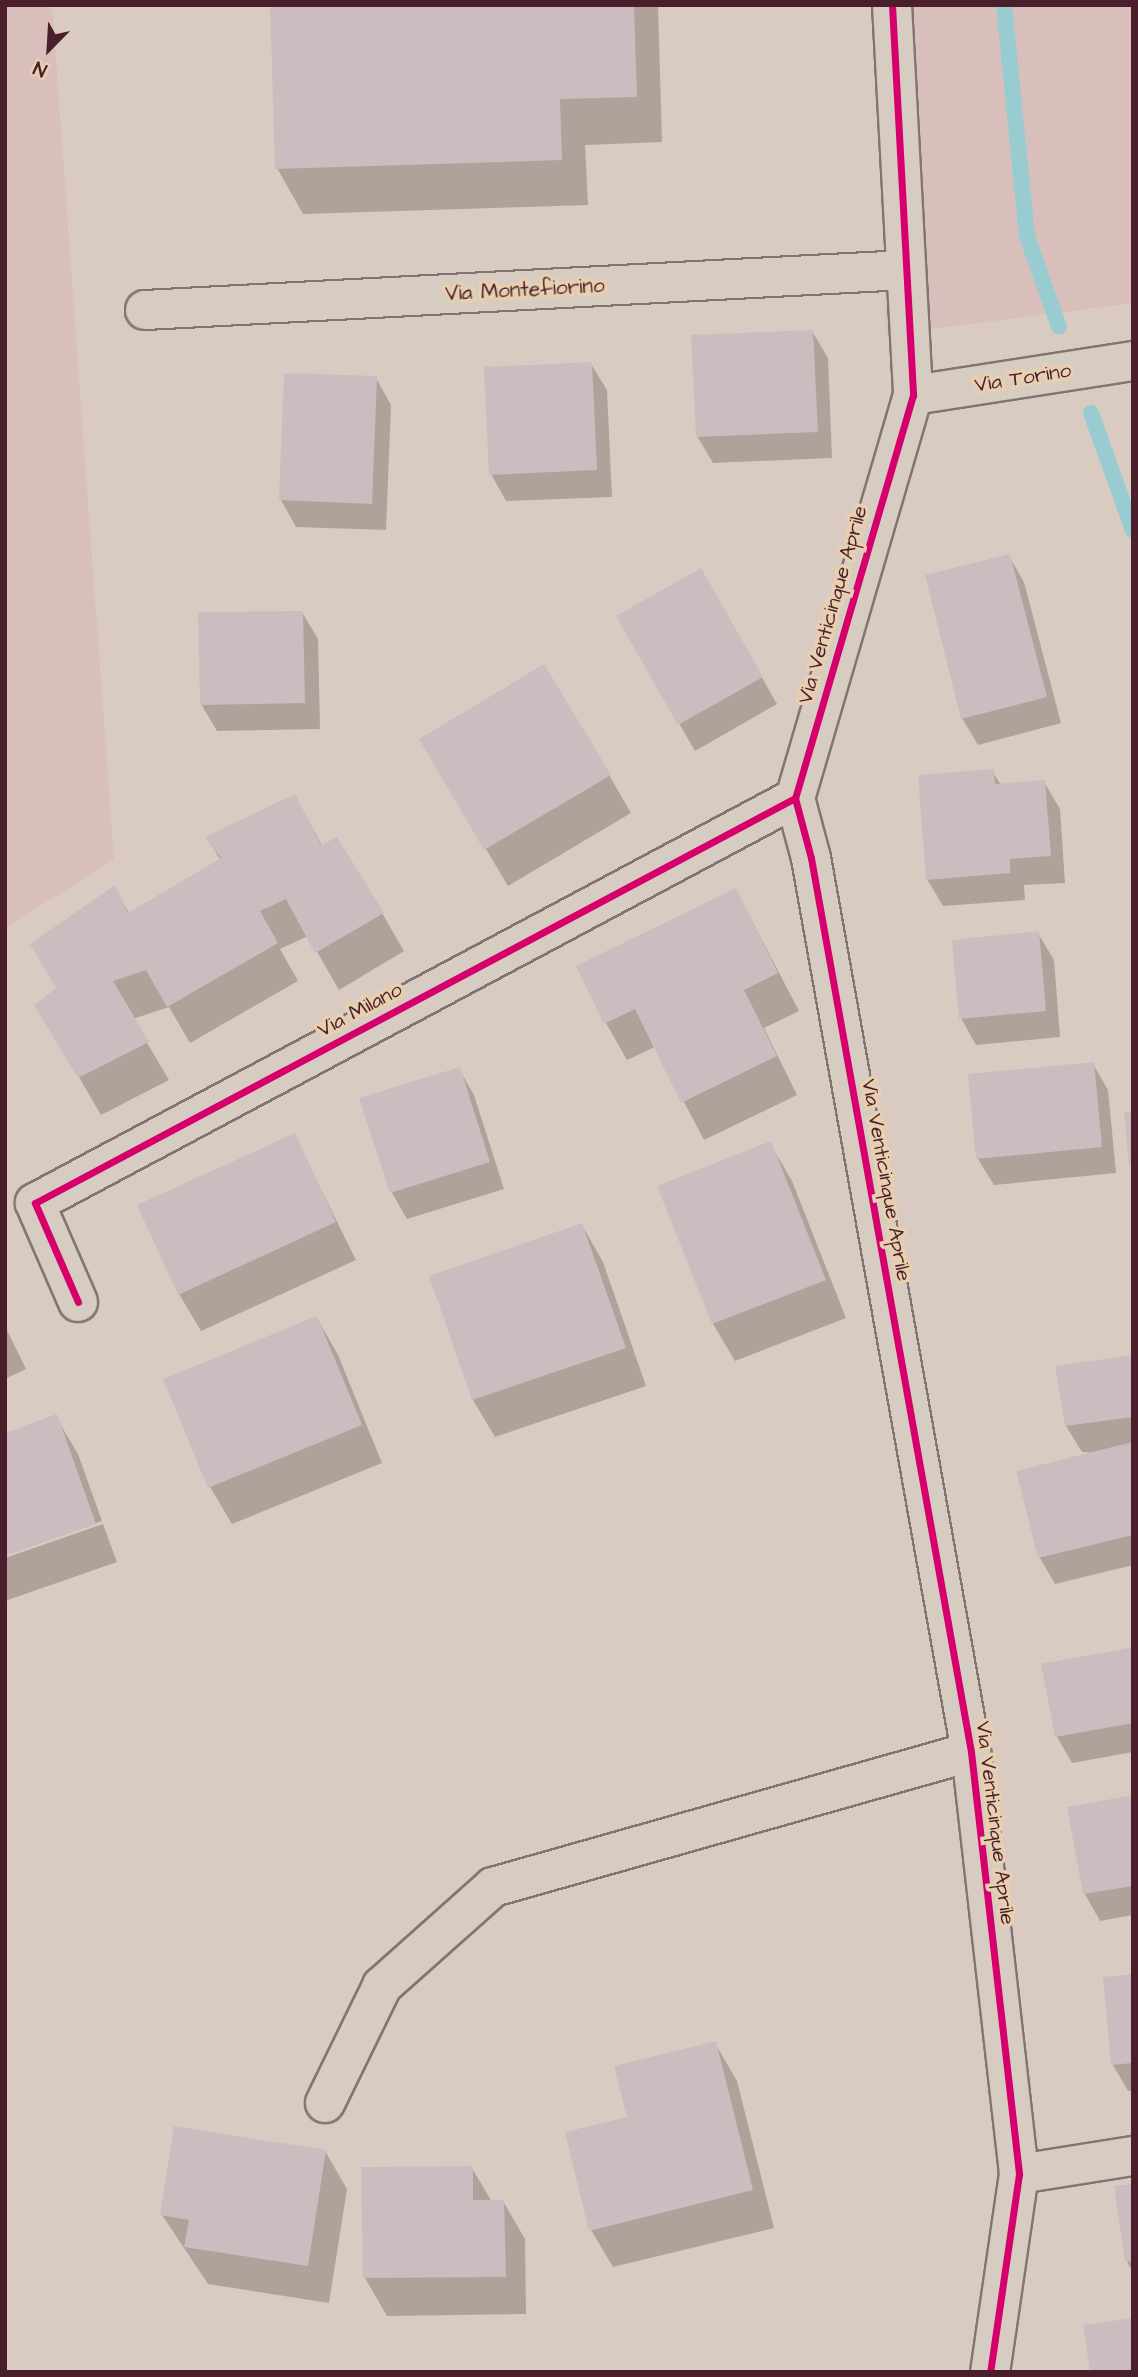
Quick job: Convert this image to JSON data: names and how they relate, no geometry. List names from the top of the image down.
{
  "streets": {
    "street": [
      "Via Montefiorino",
      "Via Torino",
      "Via Venticinque Aprile",
      "Via Milano"
    ]
  },
  "crossings": [
    ["Via Montefiorino", "Via Venticinque Aprile"],
    ["Via Torino", "Via Venticinque Aprile"],
    ["Via Venticinque Aprile", "Via Milano"]
  ],
  "north": "bottom left"
}
